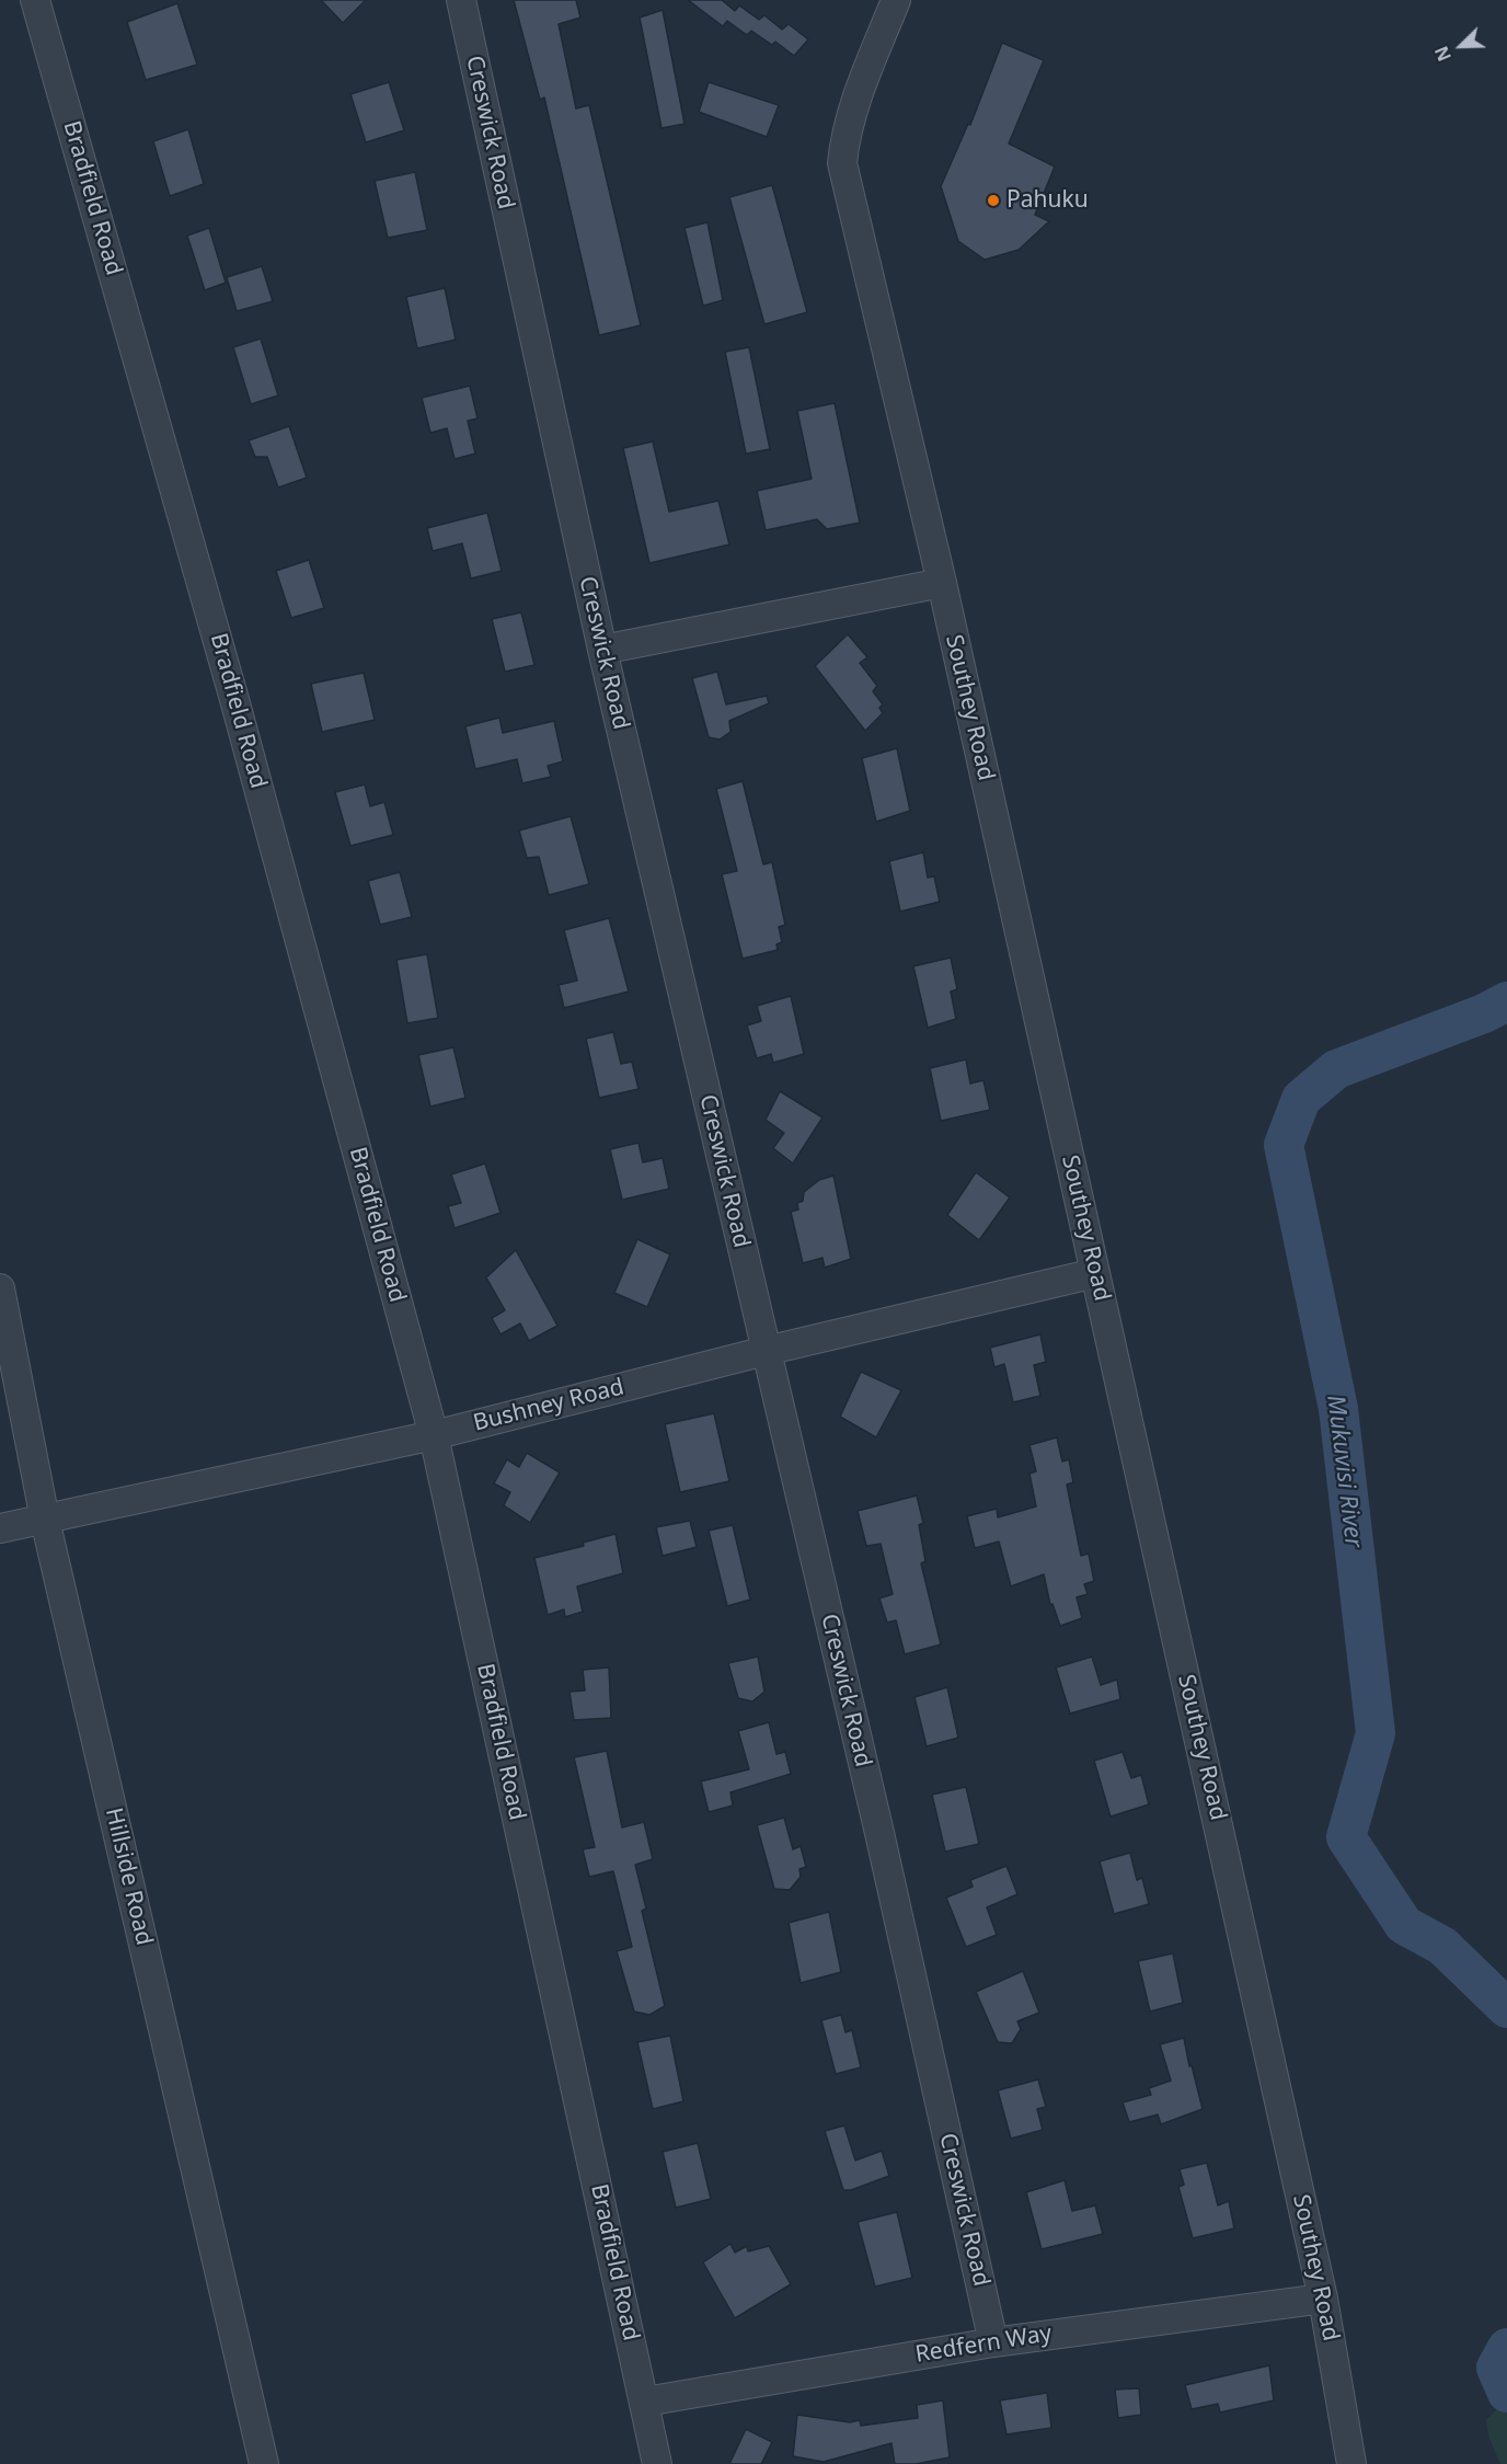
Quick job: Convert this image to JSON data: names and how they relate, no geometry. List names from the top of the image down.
{
  "streets": {
    "street": [
      "Creswick Road",
      "Bradfield Road",
      "Southey Road",
      "Bushney Road",
      "Hillside Road",
      "Redfern Way"
    ]
  },
  "crossings": [
    ["Creswick Road", "Bushney Road"],
    ["Creswick Road", "Redfern Way"],
    ["Bradfield Road", "Bushney Road"],
    ["Bradfield Road", "Redfern Way"],
    ["Southey Road", "Bushney Road"],
    ["Southey Road", "Redfern Way"],
    ["Bushney Road", "Hillside Road"]
  ],
  "water": ["Mukuvisi River"],
  "places": ["Pahuku"],
  "north": "bottom left"
}
